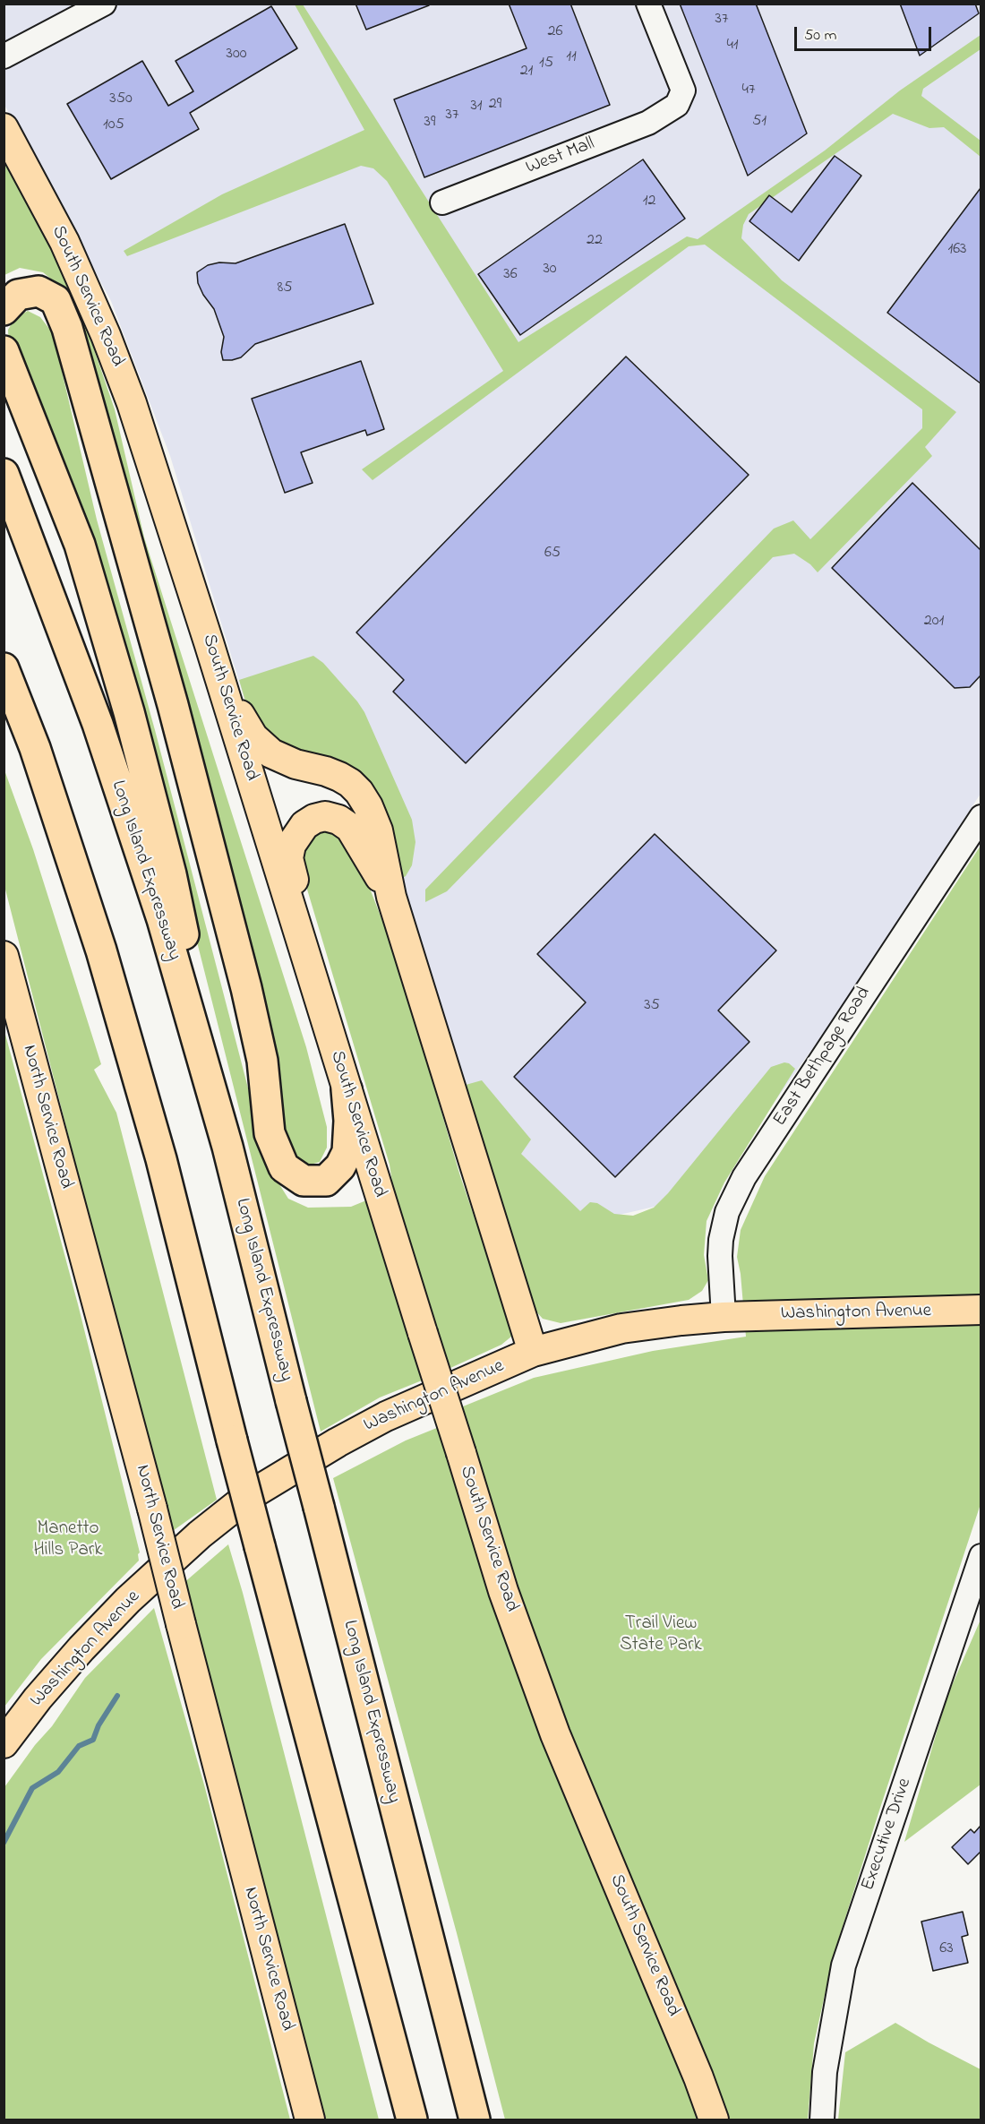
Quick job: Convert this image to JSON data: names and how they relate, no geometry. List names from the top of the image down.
{
  "streets": {
    "highway": ["Long Island Expressway"],
    "main road": ["South Service Road", "North Service Road", "Washington Avenue"],
    "street": ["West Mall", "East Bethpage Road", "Executive Drive"]
  },
  "crossings": [
    ["East Bethpage Road", "Washington Avenue"]
  ],
  "parks": ["Manetto Hills Park", "Trail View State Park"],
  "house_numbers": [
    "37",
    "26",
    "41",
    "300",
    "11",
    "15",
    "21",
    "47",
    "350",
    "29",
    "31",
    "37",
    "51",
    "39",
    "105",
    "12",
    "22",
    "163",
    "30",
    "36",
    "85",
    "65",
    "201",
    "35",
    "63"
  ],
  "scale_bar": "50 m"
}
